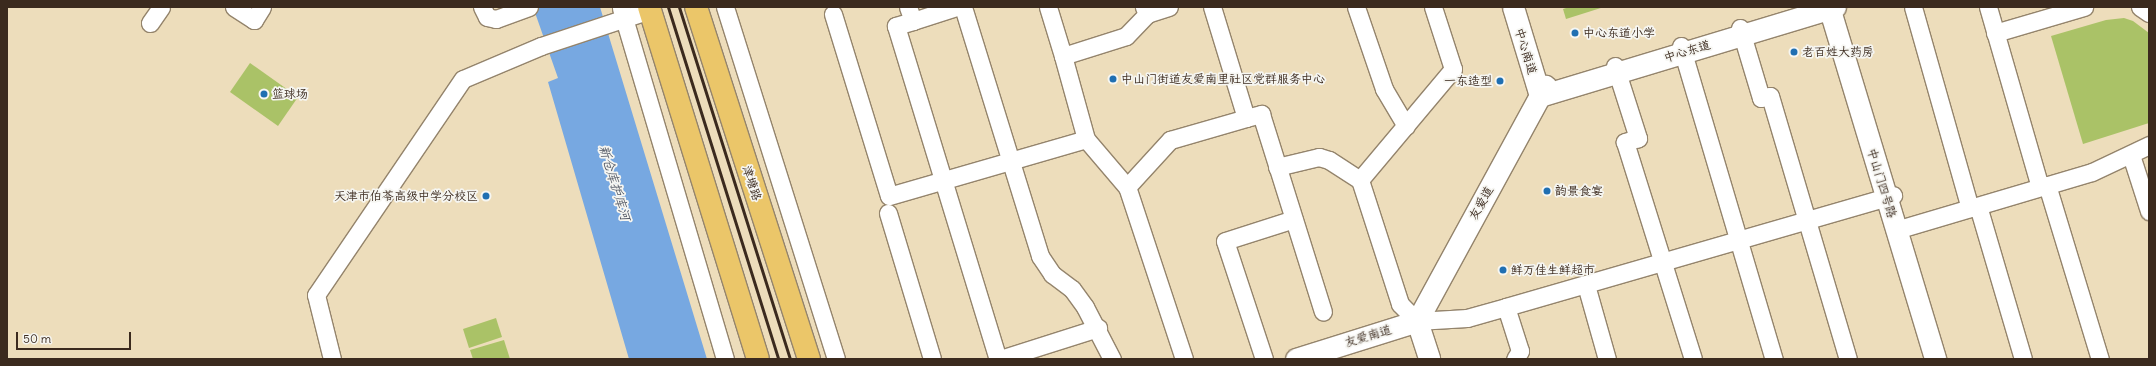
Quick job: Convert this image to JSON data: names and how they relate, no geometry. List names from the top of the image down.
{
  "streets": {
    "main road": ["津塘路"],
    "street": [
      "中心南道",
      "中心东道",
      "中山门四号路",
      "友爱道",
      "友爱南道"
    ]
  },
  "crossings": [
    ["中心南道", "中心东道"],
    ["中心南道", "友爱道"],
    ["中心东道", "中山门四号路"],
    ["中心东道", "友爱道"],
    ["友爱道", "友爱南道"]
  ],
  "water": ["新仓库护库河"],
  "places": [
    "中心东道小学",
    "老百姓大药房",
    "中山门街道友爱南里社区党群服务中心",
    "一东造型",
    "篮球场",
    "韵景食宴",
    "天津市伯苓高级中学分校区",
    "鲜万佳生鲜超市"
  ],
  "scale_bar": "50 m"
}
